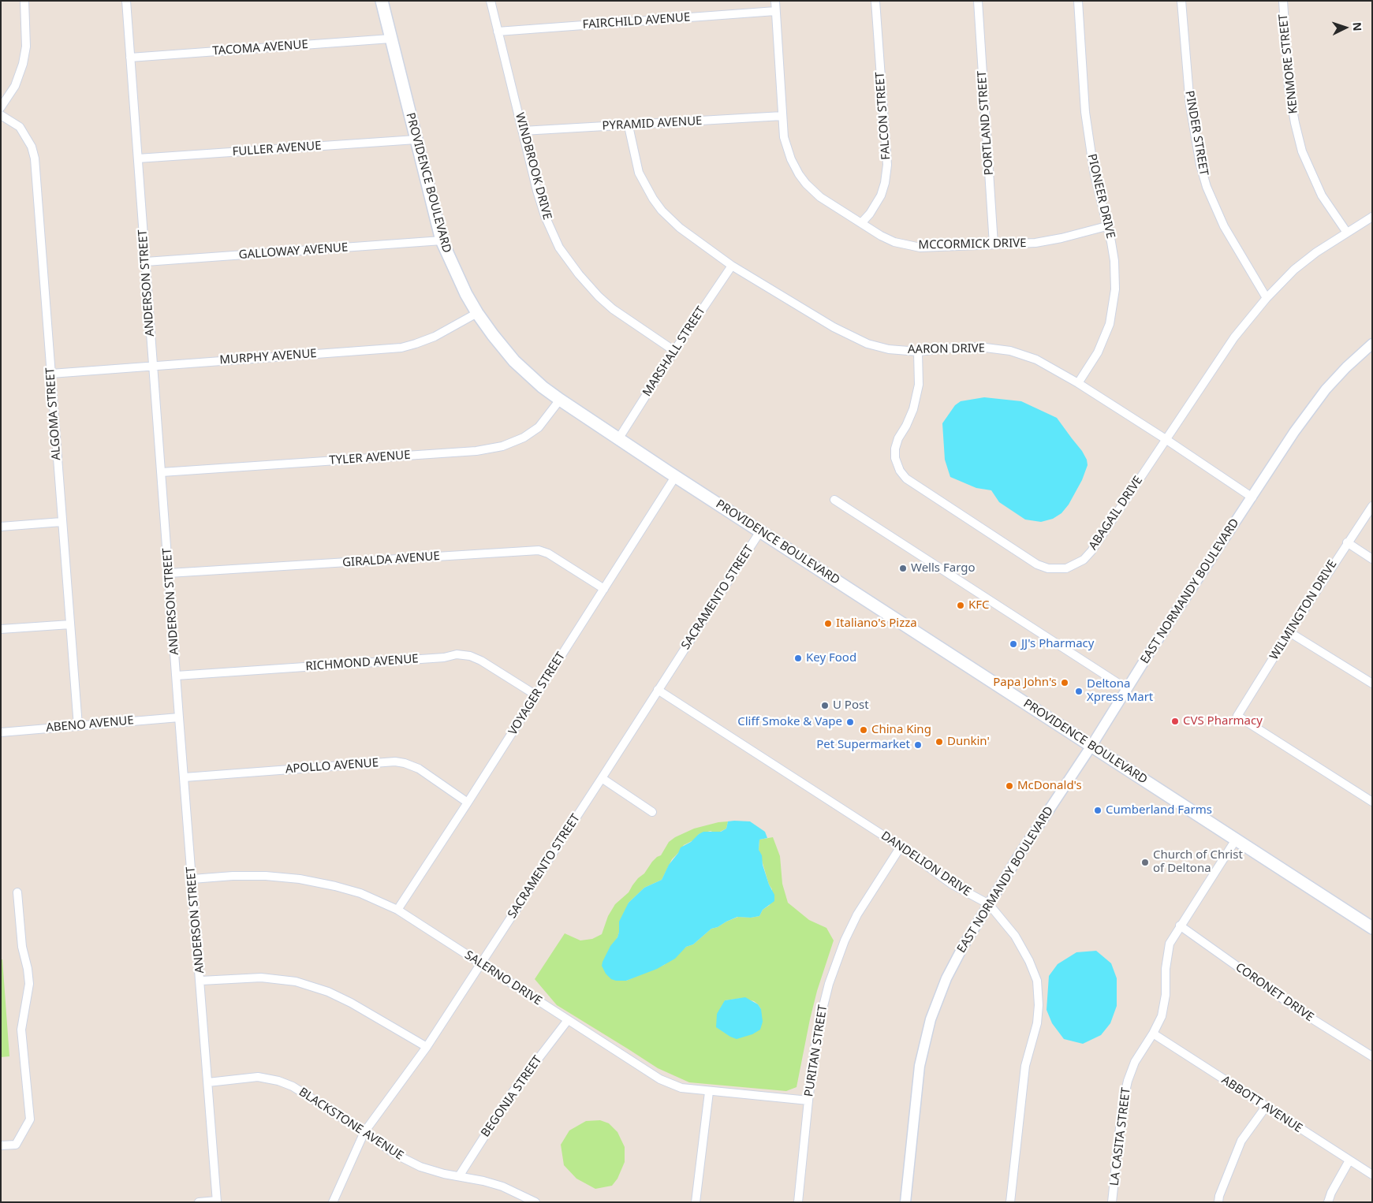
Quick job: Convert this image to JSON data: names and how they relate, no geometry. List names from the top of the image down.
{
  "streets": {
    "main road": ["PROVIDENCE BOULEVARD"],
    "street": [
      "FAIRCHILD AVENUE",
      "TACOMA AVENUE",
      "KENMORE STREET",
      "FALCON STREET",
      "PORTLAND STREET",
      "PYRAMID AVENUE",
      "PINDER STREET",
      "FULLER AVENUE",
      "WINDBROOK DRIVE",
      "PIONEER DRIVE",
      "MCCORMICK DRIVE",
      "GALLOWAY AVENUE",
      "ANDERSON STREET",
      "AARON DRIVE",
      "MARSHALL STREET",
      "MURPHY AVENUE",
      "ALGOMA STREET",
      "TYLER AVENUE",
      "ABAGAIL DRIVE",
      "GIRALDA AVENUE",
      "EAST NORMANDY BOULEVARD",
      "SACRAMENTO STREET",
      "WILMINGTON DRIVE",
      "RICHMOND AVENUE",
      "VOYAGER STREET",
      "ABENO AVENUE",
      "APOLLO AVENUE",
      "DANDELION DRIVE",
      "SALERNO DRIVE",
      "CORONET DRIVE",
      "PURITAN STREET",
      "BEGONIA STREET",
      "ABBOTT AVENUE",
      "BLACKSTONE AVENUE",
      "LA CASITA STREET"
    ]
  },
  "crossings": [
    ["FAIRCHILD AVENUE", "WINDBROOK DRIVE"],
    ["FAIRCHILD AVENUE", "MCCORMICK DRIVE"],
    ["TACOMA AVENUE", "PROVIDENCE BOULEVARD"],
    ["TACOMA AVENUE", "ANDERSON STREET"],
    ["KENMORE STREET", "ABAGAIL DRIVE"],
    ["FALCON STREET", "MCCORMICK DRIVE"],
    ["PORTLAND STREET", "MCCORMICK DRIVE"],
    ["PYRAMID AVENUE", "WINDBROOK DRIVE"],
    ["PYRAMID AVENUE", "MCCORMICK DRIVE"],
    ["PYRAMID AVENUE", "AARON DRIVE"],
    ["PINDER STREET", "ABAGAIL DRIVE"],
    ["FULLER AVENUE", "PROVIDENCE BOULEVARD"],
    ["FULLER AVENUE", "ANDERSON STREET"],
    ["WINDBROOK DRIVE", "MARSHALL STREET"],
    ["PROVIDENCE BOULEVARD", "GALLOWAY AVENUE"],
    ["PROVIDENCE BOULEVARD", "MARSHALL STREET"],
    ["PROVIDENCE BOULEVARD", "MURPHY AVENUE"],
    ["PROVIDENCE BOULEVARD", "TYLER AVENUE"],
    ["PROVIDENCE BOULEVARD", "EAST NORMANDY BOULEVARD"],
    ["PROVIDENCE BOULEVARD", "SACRAMENTO STREET"],
    ["PROVIDENCE BOULEVARD", "VOYAGER STREET"],
    ["PROVIDENCE BOULEVARD", "LA CASITA STREET"],
    ["PIONEER DRIVE", "MCCORMICK DRIVE"],
    ["PIONEER DRIVE", "AARON DRIVE"],
    ["GALLOWAY AVENUE", "ANDERSON STREET"],
    ["ANDERSON STREET", "MURPHY AVENUE"],
    ["ANDERSON STREET", "TYLER AVENUE"],
    ["ANDERSON STREET", "GIRALDA AVENUE"],
    ["ANDERSON STREET", "RICHMOND AVENUE"],
    ["ANDERSON STREET", "ABENO AVENUE"],
    ["ANDERSON STREET", "APOLLO AVENUE"],
    ["ANDERSON STREET", "SALERNO DRIVE"],
    ["ANDERSON STREET", "BLACKSTONE AVENUE"],
    ["AARON DRIVE", "MARSHALL STREET"],
    ["AARON DRIVE", "ABAGAIL DRIVE"],
    ["AARON DRIVE", "EAST NORMANDY BOULEVARD"],
    ["MURPHY AVENUE", "ALGOMA STREET"],
    ["ALGOMA STREET", "ABENO AVENUE"],
    ["GIRALDA AVENUE", "VOYAGER STREET"],
    ["EAST NORMANDY BOULEVARD", "DANDELION DRIVE"],
    ["SACRAMENTO STREET", "DANDELION DRIVE"],
    ["SACRAMENTO STREET", "SALERNO DRIVE"],
    ["SACRAMENTO STREET", "BLACKSTONE AVENUE"],
    ["RICHMOND AVENUE", "VOYAGER STREET"],
    ["VOYAGER STREET", "APOLLO AVENUE"],
    ["VOYAGER STREET", "SALERNO DRIVE"],
    ["DANDELION DRIVE", "PURITAN STREET"],
    ["SALERNO DRIVE", "PURITAN STREET"],
    ["SALERNO DRIVE", "BEGONIA STREET"],
    ["CORONET DRIVE", "LA CASITA STREET"],
    ["BEGONIA STREET", "BLACKSTONE AVENUE"],
    ["ABBOTT AVENUE", "LA CASITA STREET"]
  ],
  "places": [
    "Wells Fargo",
    "KFC",
    "Italiano's Pizza",
    "JJ's Pharmacy",
    "Key Food",
    "Papa John's",
    "Deltona Xpress Mart",
    "U Post",
    "CVS Pharmacy",
    "Cliff Smoke & Vape",
    "China King",
    "Dunkin'",
    "Pet Supermarket",
    "McDonald's",
    "Cumberland Farms",
    "Church of Christ of Deltona"
  ],
  "north": "right"
}
